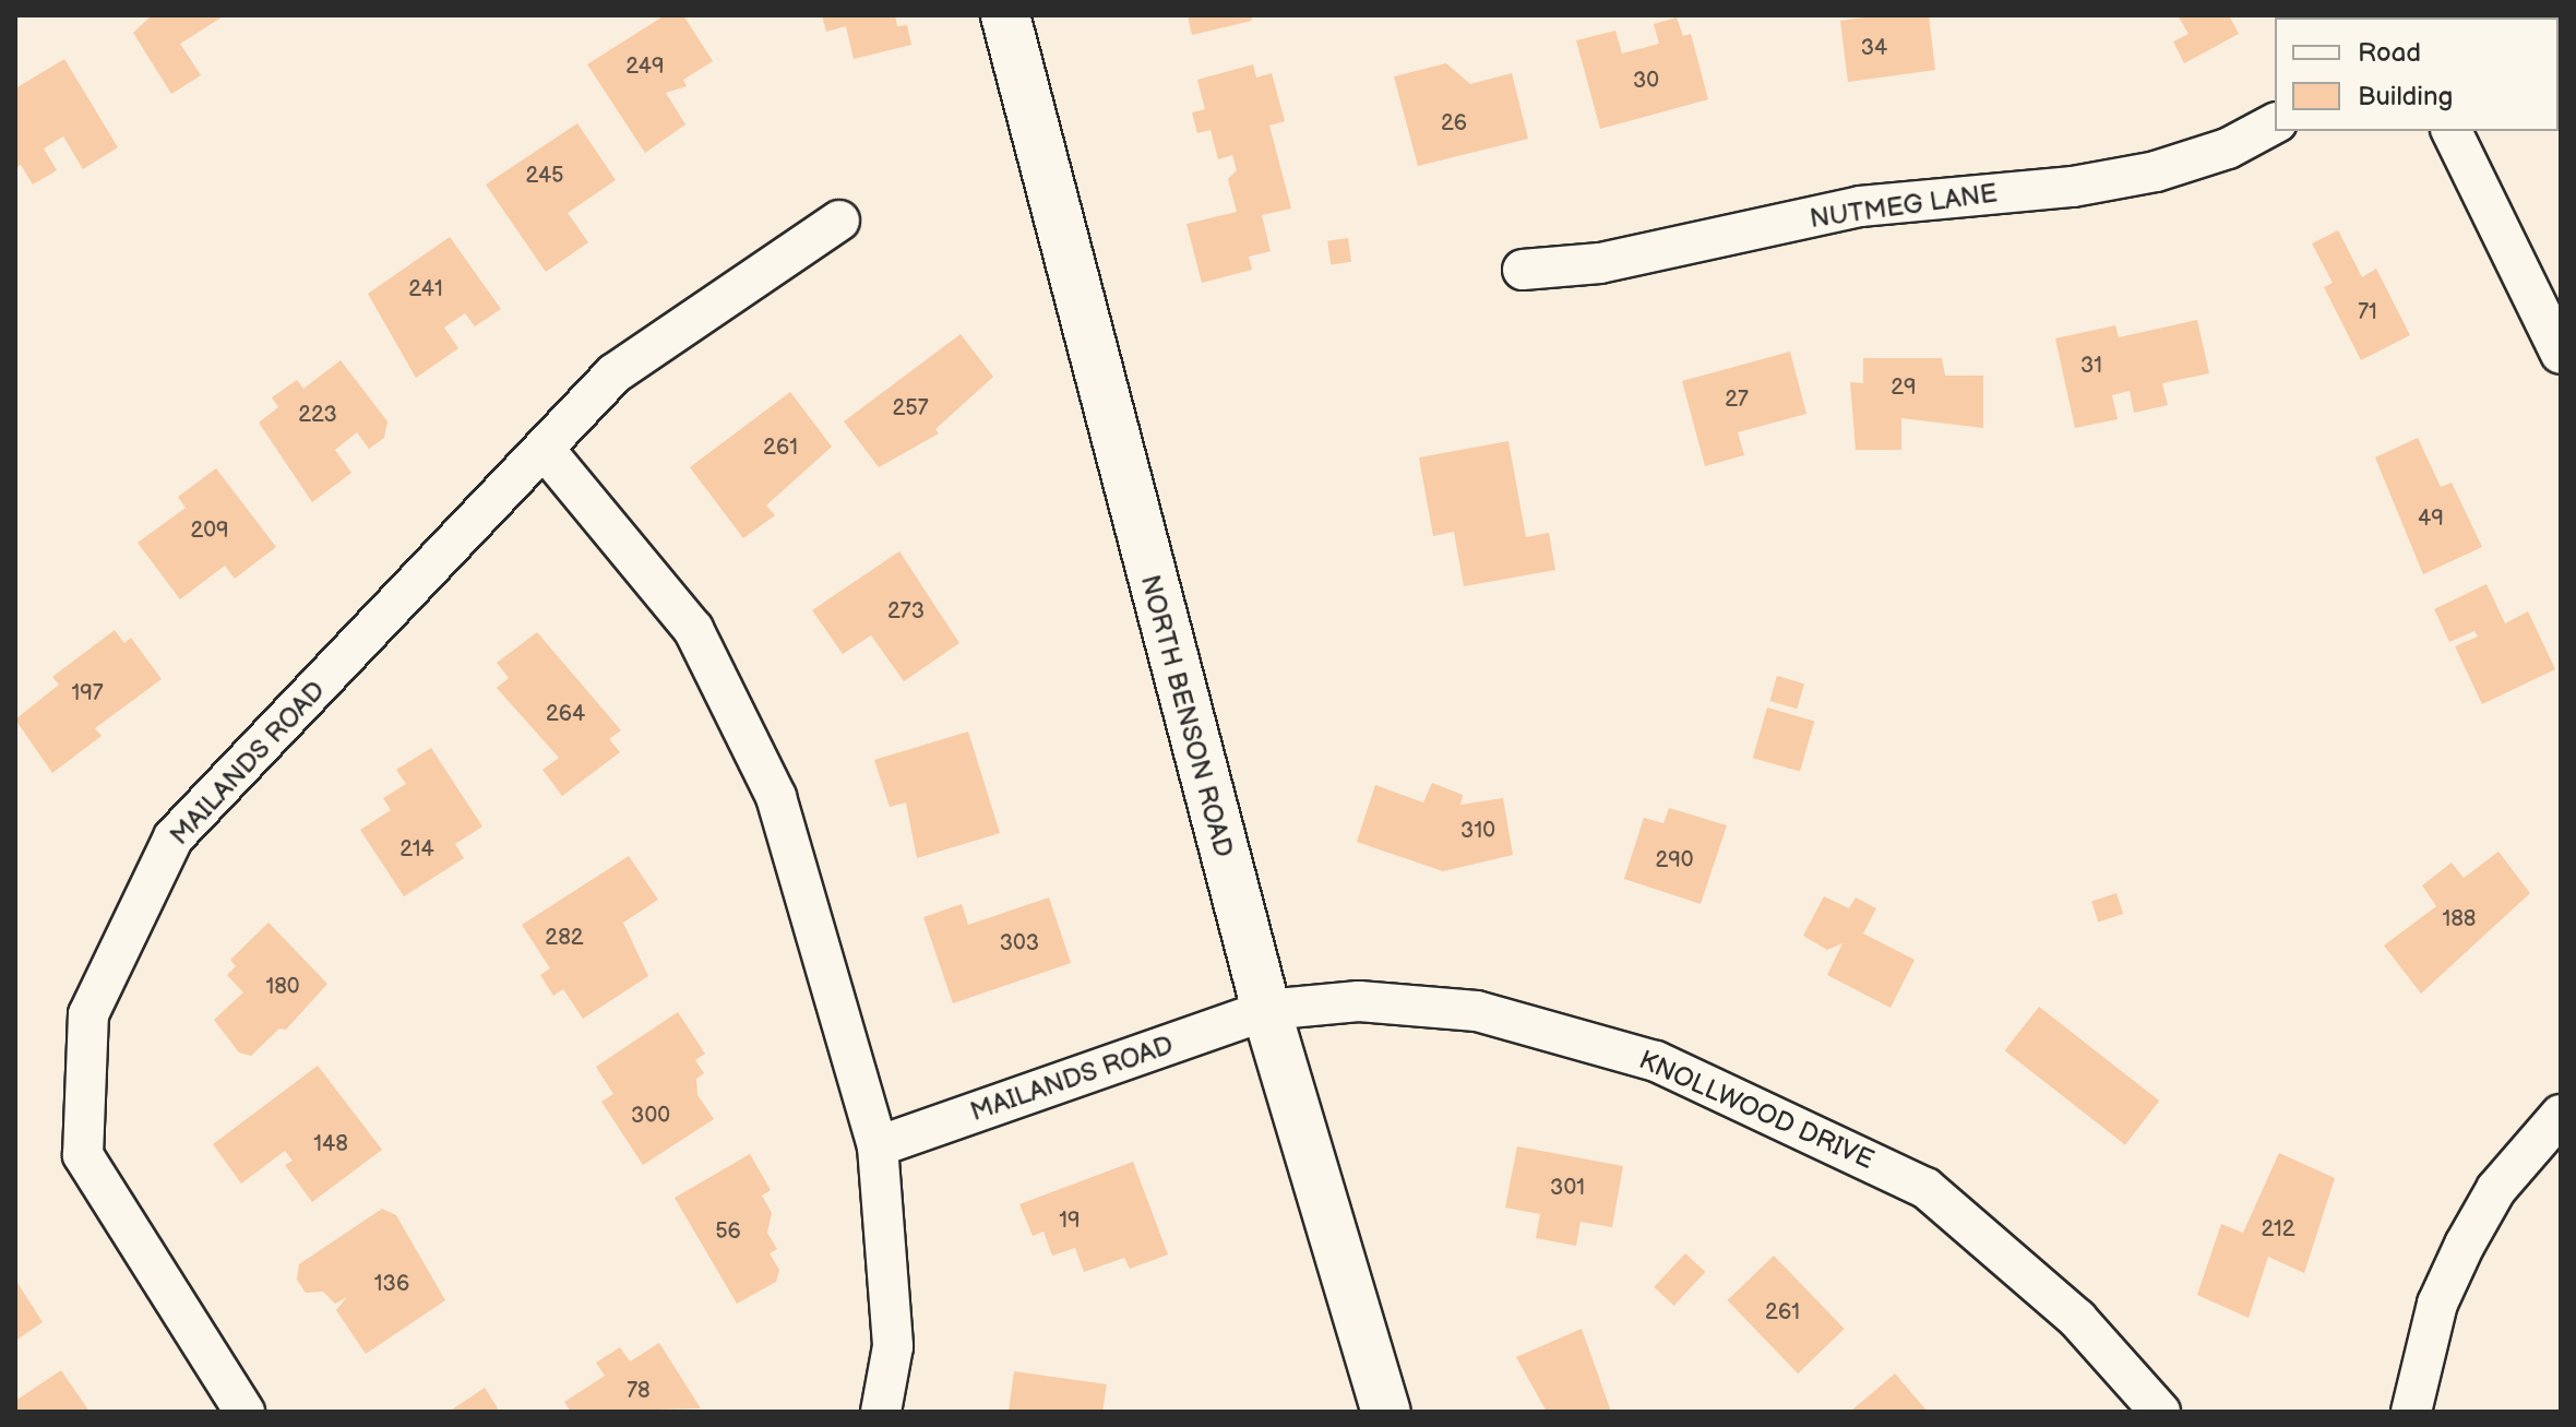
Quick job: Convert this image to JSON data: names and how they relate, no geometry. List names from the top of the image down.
{
  "streets": {
    "main road": ["NORTH BENSON ROAD"],
    "street": ["NUTMEG LANE", "MAILANDS ROAD", "KNOLLWOOD DRIVE"]
  },
  "crossings": [
    ["NORTH BENSON ROAD", "MAILANDS ROAD"],
    ["NORTH BENSON ROAD", "KNOLLWOOD DRIVE"],
    ["MAILANDS ROAD", "KNOLLWOOD DRIVE"]
  ],
  "house_numbers": [
    "34",
    "249",
    "30",
    "26",
    "245",
    "241",
    "71",
    "31",
    "29",
    "27",
    "257",
    "223",
    "261",
    "49",
    "209",
    "273",
    "197",
    "264",
    "310",
    "214",
    "290",
    "188",
    "282",
    "303",
    "180",
    "300",
    "148",
    "301",
    "19",
    "212",
    "56",
    "136",
    "261",
    "78"
  ],
  "legend": ["Road", "Building"]
}
